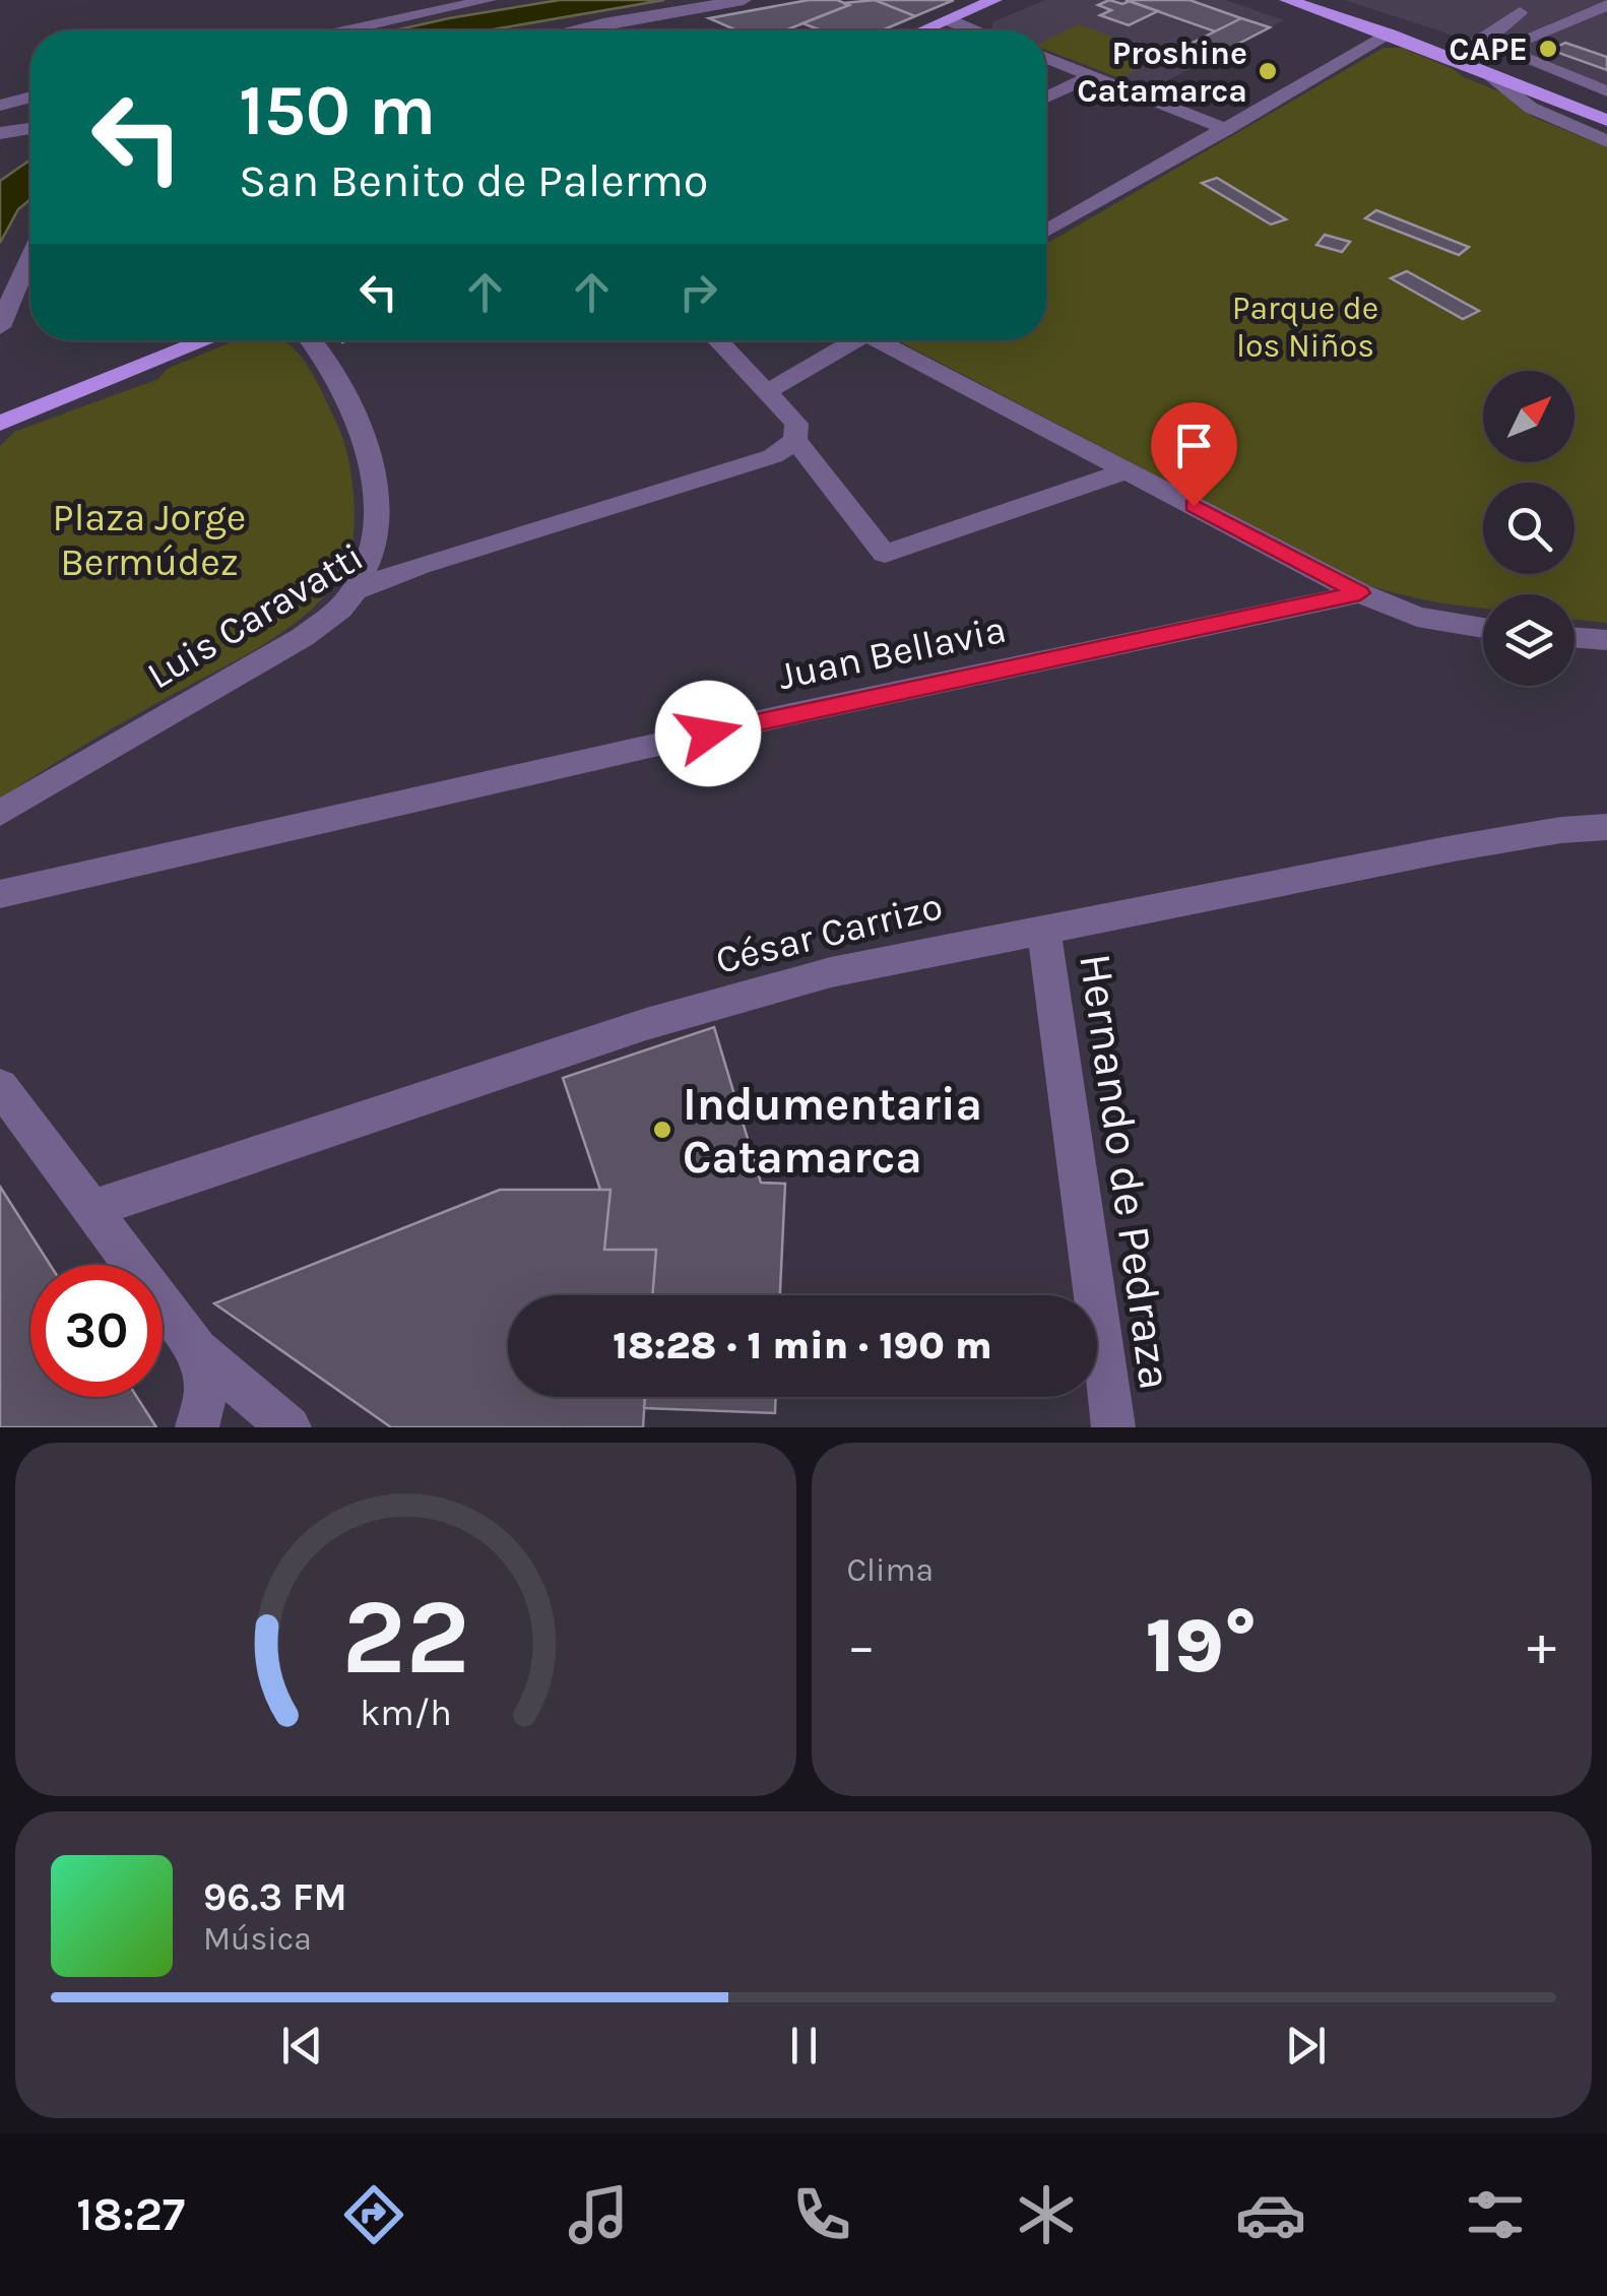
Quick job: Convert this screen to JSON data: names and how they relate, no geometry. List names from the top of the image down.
{
  "streets": {
    "street": [
      "Luis Caravatti",
      "Juan Bellavia",
      "César Carrizo",
      "Hernando de Pedraza"
    ]
  },
  "crossings": [
    ["César Carrizo", "Hernando de Pedraza"]
  ],
  "parks": ["Parque de los Niños", "Plaza Jorge Bermúdez"],
  "places": ["CAPE", "Proshine Catamarca", "Indumentaria Catamarca"],
  "north": "top right",
  "page": {
    "turn": ["150 m", "San Benito de Palermo"],
    "limit": "30",
    "trip": "18:28 · 1 min · 190 m",
    "tile": "Clima",
    "heat": ["−", "19°", "+"],
    "song": ["96.3 FM", "Música"],
    "tabs": "18:27",
    "gauge": ["22", "km/h"]
  }
}
